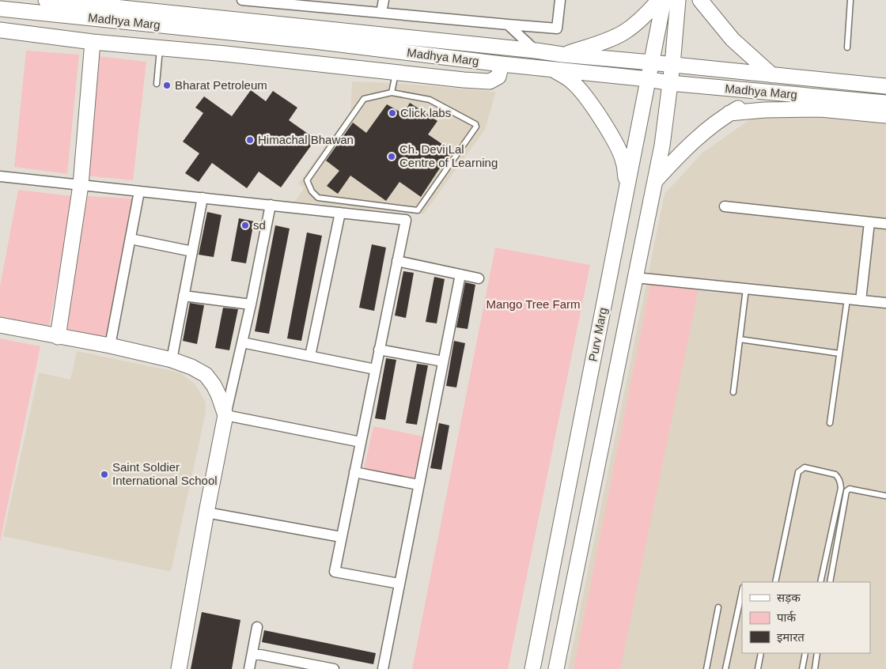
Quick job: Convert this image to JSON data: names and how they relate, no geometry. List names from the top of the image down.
{
  "streets": {
    "main road": ["Madhya Marg", "Purv Marg"]
  },
  "crossings": [
    ["Madhya Marg", "Purv Marg"]
  ],
  "parks": ["Mango Tree Farm"],
  "places": [
    "Bharat Petroleum",
    "Click labs",
    "Himachal Bhawan",
    "Ch. Devi Lal Centre of Learning",
    "sd",
    "Saint Soldier International School"
  ],
  "legend": ["सड़क", "पार्क", "इमारत"]
}
